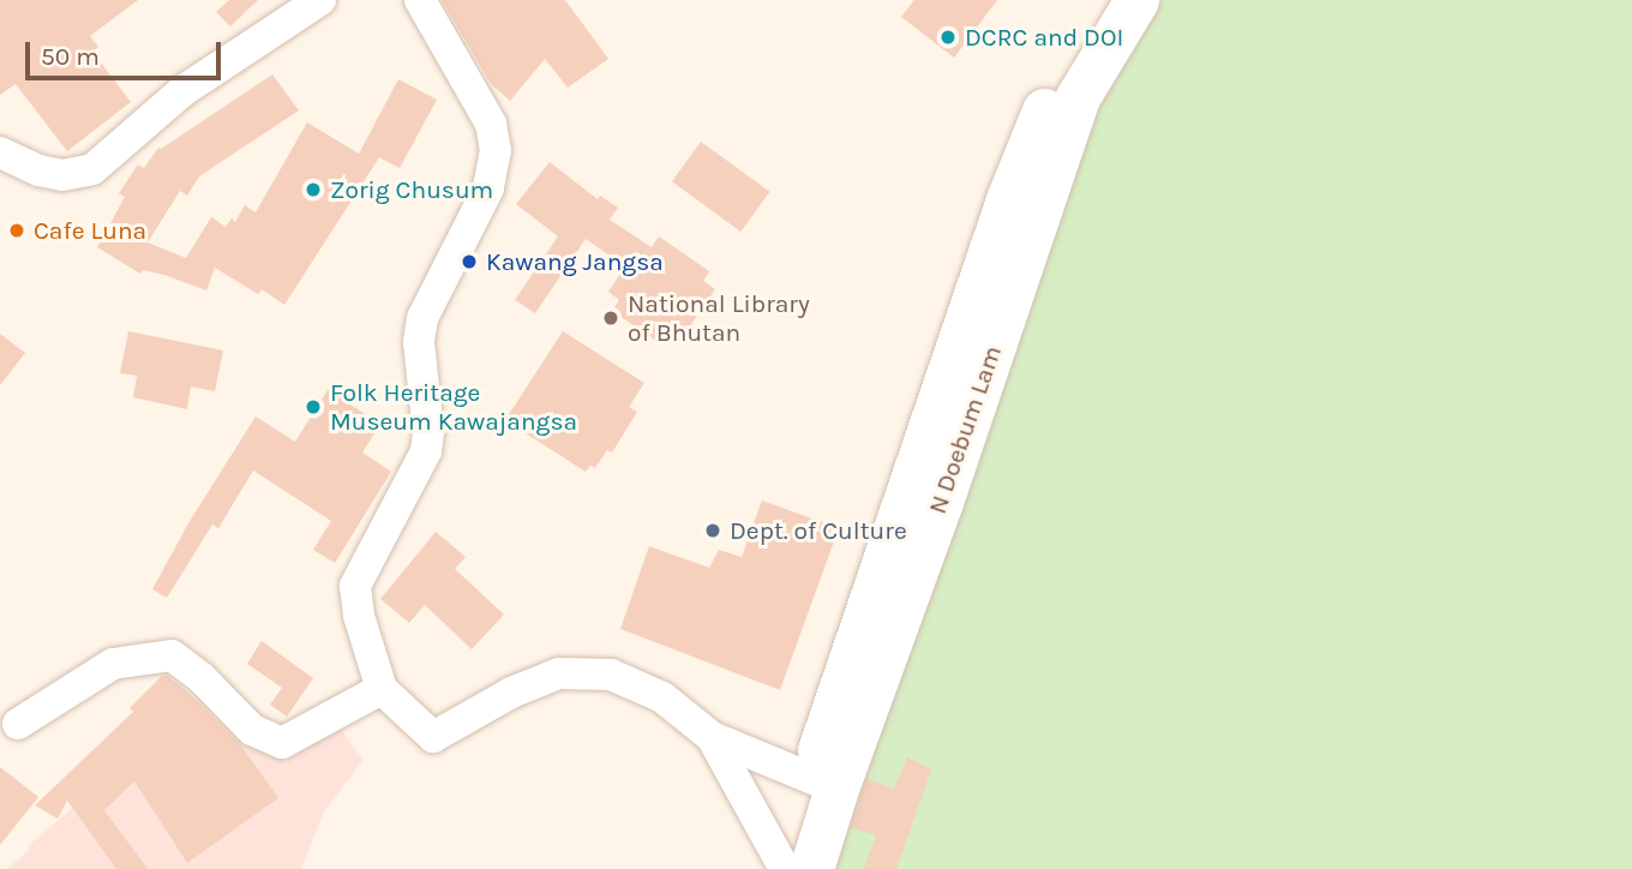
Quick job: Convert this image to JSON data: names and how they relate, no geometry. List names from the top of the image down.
{
  "streets": {
    "main road": ["N Doebum Lam"]
  },
  "places": [
    "DCRC and DOI",
    "Zorig Chusum",
    "Cafe Luna",
    "Kawang Jangsa",
    "National Library of Bhutan",
    "Folk Heritage Museum Kawajangsa",
    "Dept. of Culture"
  ],
  "scale_bar": "50 m"
}
